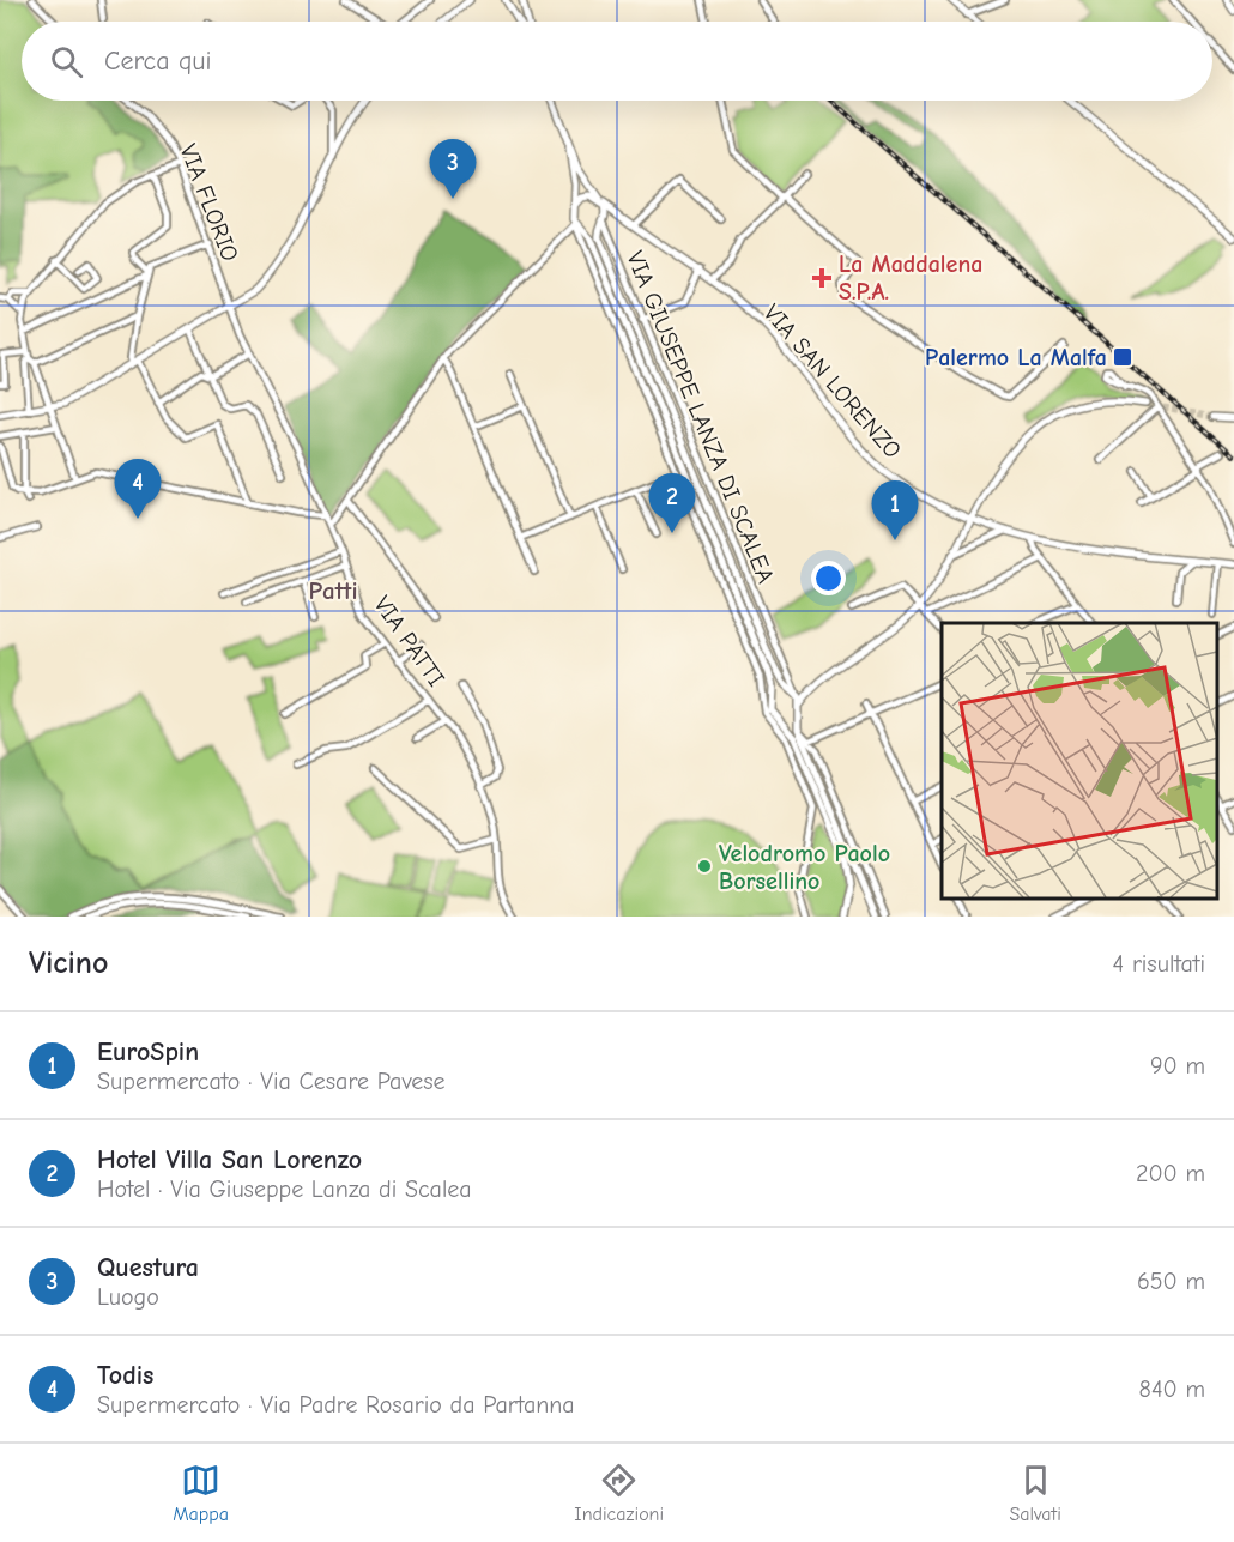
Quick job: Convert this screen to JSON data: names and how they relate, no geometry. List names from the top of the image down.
{
  "streets": {
    "street": [
      "VIA FLORIO",
      "VIA SAN LORENZO",
      "VIA GIUSEPPE LANZA DI SCALEA",
      "VIA PATTI"
    ]
  },
  "crossings": [
    ["VIA FLORIO", "VIA PATTI"],
    ["VIA SAN LORENZO", "VIA GIUSEPPE LANZA DI SCALEA"]
  ],
  "districts": ["Patti"],
  "places": {
    "health": ["La Maddalena S.P.A."],
    "transit": ["Palermo La Malfa"],
    "other": ["Velodromo Paolo Borsellino"]
  },
  "page": {
    "search": "Cerca qui",
    "pins": [
      "3",
      "4",
      "2",
      "1"
    ],
    "heading": ["Vicino", "4 risultati"],
    "list": [
      {
        "mark": "1",
        "name": "EuroSpin",
        "note": "Supermercato · Via Cesare Pavese",
        "value": "90 m"
      },
      {
        "mark": "2",
        "name": "Hotel Villa San Lorenzo",
        "note": "Hotel · Via Giuseppe Lanza di Scalea",
        "value": "200 m"
      },
      {
        "mark": "3",
        "name": "Questura",
        "note": "Luogo",
        "value": "650 m"
      },
      {
        "mark": "4",
        "name": "Todis",
        "note": "Supermercato · Via Padre Rosario da Partanna",
        "value": "840 m"
      }
    ],
    "nav": ["Mappa", "Indicazioni", "Salvati"]
  }
}
